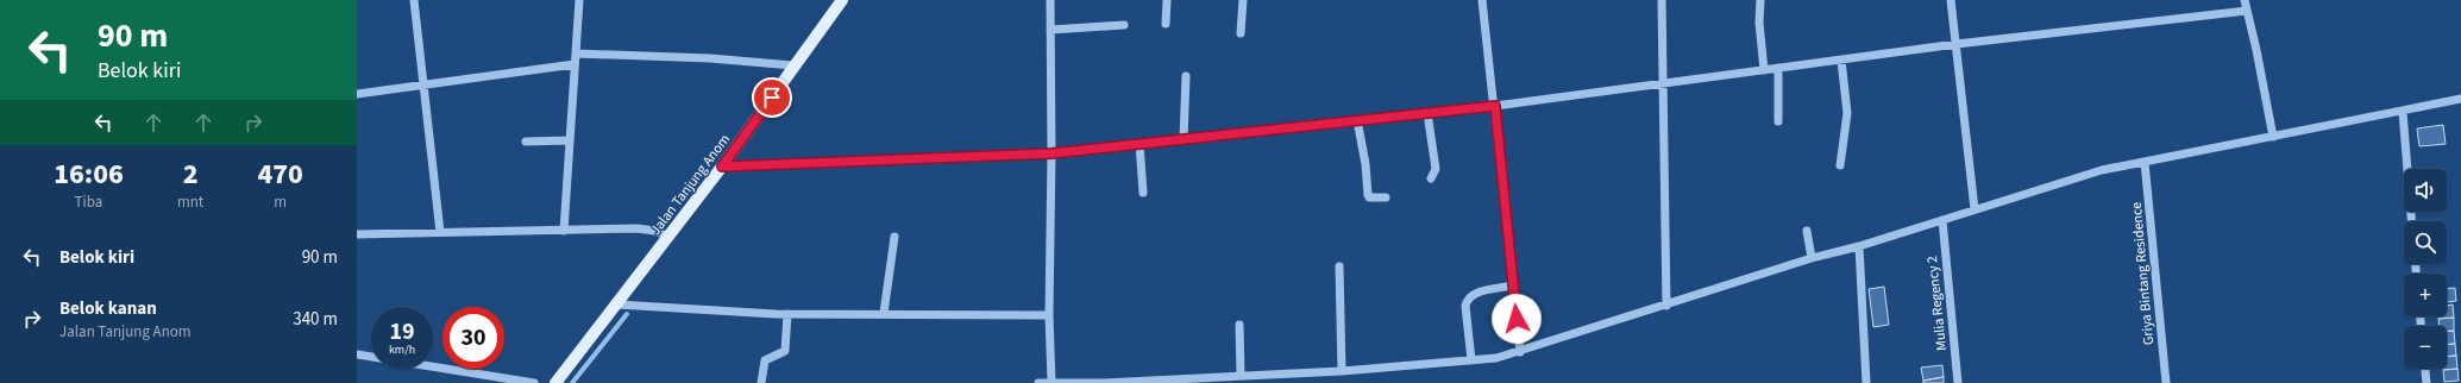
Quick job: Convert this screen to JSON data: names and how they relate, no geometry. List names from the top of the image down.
{
  "streets": {
    "main road": ["Jalan Tanjung Anom"],
    "street": ["Griya Bintang Residence", "Mulia Regency 2"]
  },
  "page": {
    "turn": ["90 m", "Belok kiri"],
    "eta": [
      "16:06",
      "Tiba",
      "2",
      "mnt",
      "470",
      "m"
    ],
    "map_buttons": ["+", "−"],
    "list": [
      {
        "name": "Belok kiri",
        "value": "90 m"
      },
      {
        "name": "Belok kanan",
        "note": "Jalan Tanjung Anom",
        "value": "340 m"
      }
    ],
    "speed": "19 km/h",
    "limit": "30"
  }
}
